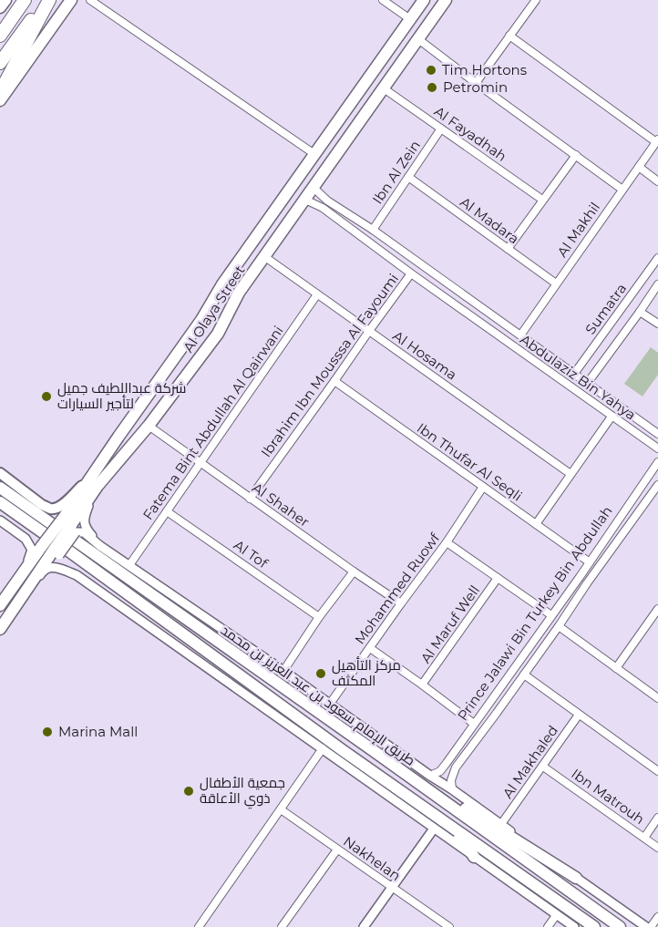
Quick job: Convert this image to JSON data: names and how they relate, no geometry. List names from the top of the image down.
{
  "streets": {
    "main road": ["Al Olaya Street", "طريق الإمام سعود بن عبد العزيز بن محمد"],
    "street": [
      "Al Fayadhah",
      "Ibn Al Zein",
      "Al Madara",
      "Al Makhil",
      "Sumatra",
      "Al Hosama",
      "Ibrahim Ibn Mousssa Al Fayoumi",
      "Abdulaziz Bin Yahya",
      "Fatema Bint Abdullah Al Qairwani",
      "Ibn Thufar Al Seqli",
      "Al Shaher",
      "Al Tof",
      "Mohammed Ruowf",
      "Prince Jalawi Bin Turkey Bin Abdullah",
      "Al Maruf Well",
      "Al Makhaled",
      "Ibn Matrouh",
      "Nakhelan"
    ]
  },
  "crossings": [
    ["Al Fayadhah", "Ibn Al Zein"],
    ["Al Fayadhah", "Al Olaya Street"],
    ["Ibn Al Zein", "Al Madara"],
    ["Ibn Al Zein", "Abdulaziz Bin Yahya"],
    ["Al Madara", "Al Makhil"],
    ["Al Makhil", "Abdulaziz Bin Yahya"],
    ["Al Olaya Street", "Al Hosama"],
    ["Al Olaya Street", "Abdulaziz Bin Yahya"],
    ["Al Olaya Street", "Al Shaher"],
    ["Sumatra", "Abdulaziz Bin Yahya"],
    ["Al Hosama", "Ibrahim Ibn Mousssa Al Fayoumi"],
    ["Al Hosama", "Fatema Bint Abdullah Al Qairwani"],
    ["Ibrahim Ibn Mousssa Al Fayoumi", "Abdulaziz Bin Yahya"],
    ["Ibrahim Ibn Mousssa Al Fayoumi", "Ibn Thufar Al Seqli"],
    ["Ibrahim Ibn Mousssa Al Fayoumi", "Al Shaher"],
    ["Fatema Bint Abdullah Al Qairwani", "Al Shaher"],
    ["Fatema Bint Abdullah Al Qairwani", "Al Tof"],
    ["Ibn Thufar Al Seqli", "Mohammed Ruowf"],
    ["Ibn Thufar Al Seqli", "Prince Jalawi Bin Turkey Bin Abdullah"],
    ["Al Shaher", "Mohammed Ruowf"],
    ["Al Makhaled", "Ibn Matrouh"]
  ],
  "places": [
    "Tim Hortons",
    "Petromin",
    "شركة عبداللطيف جميل لتأجير السيارات",
    "مركز التأهيل المكثف",
    "Marina Mall",
    "جمعية الأطفال ذوي الأعاقة"
  ]
}
